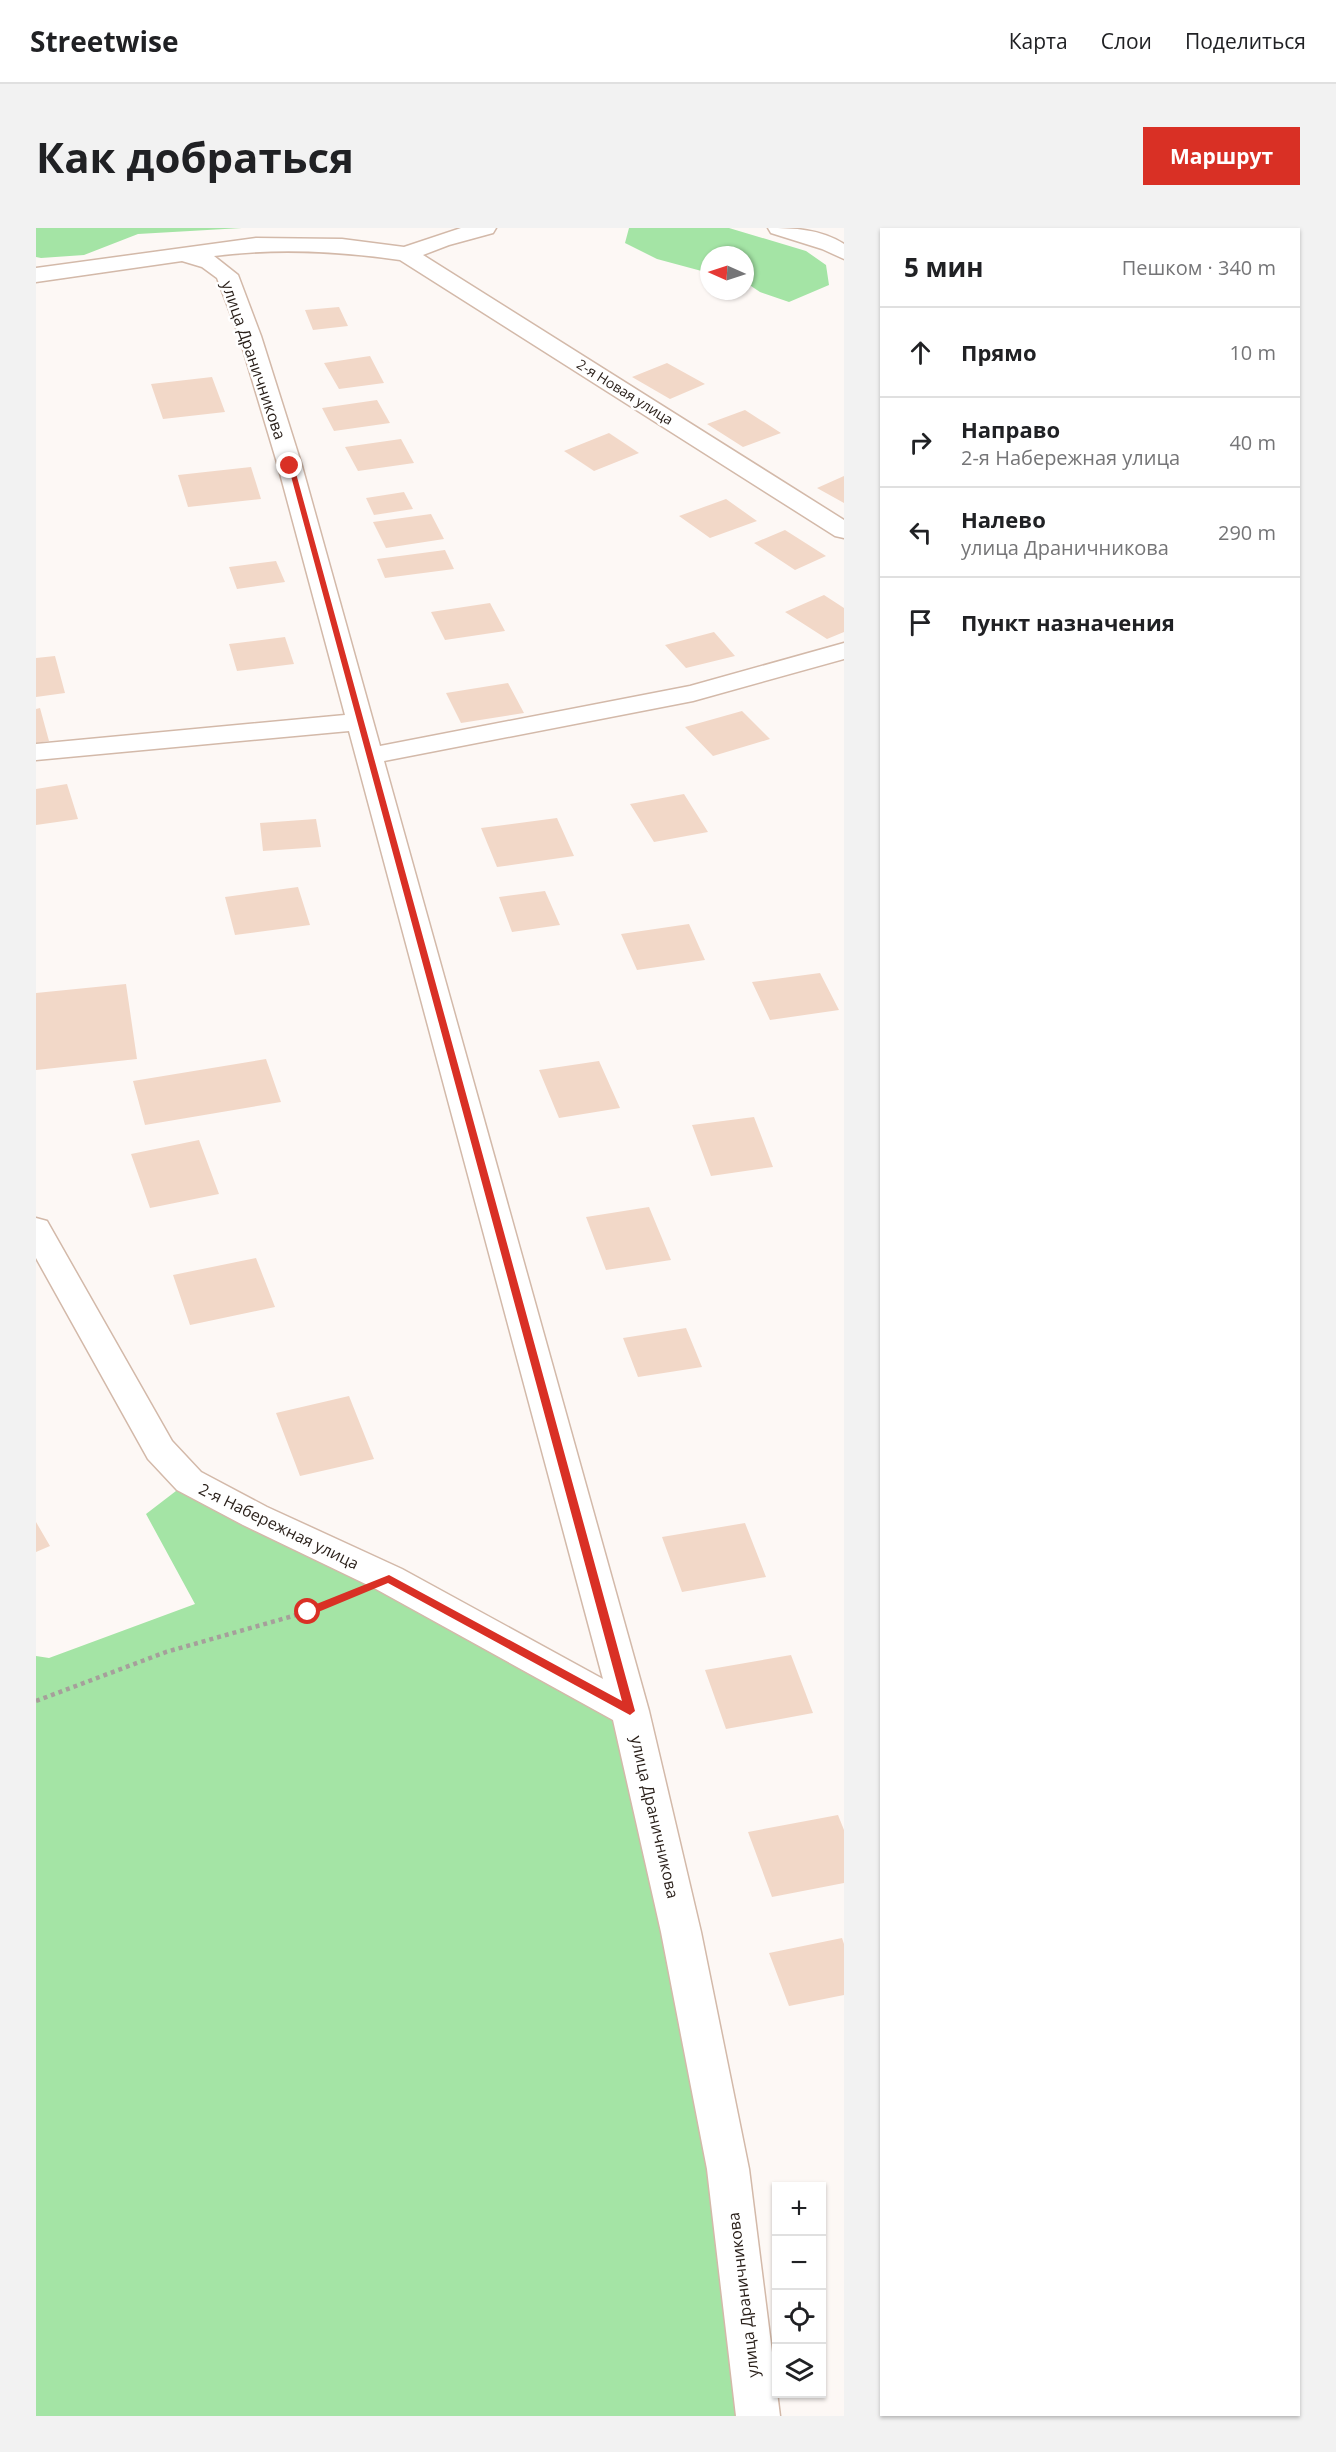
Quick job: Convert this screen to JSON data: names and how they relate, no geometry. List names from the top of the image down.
{
  "streets": {
    "street": ["улица Драничникова", "2-я Новая улица", "2-я Набережная улица"]
  },
  "crossings": [
    ["улица Драничникова", "2-я Набережная улица"]
  ],
  "north": "left",
  "page": {
    "header": "Streetwise",
    "nav": ["Карта", "Слои", "Поделиться"],
    "buttons": "Маршрут",
    "title": "Как добраться",
    "heading": ["5 мин", "Пешком · 340 m"],
    "list": [
      ["Прямо", "10 m"],
      ["Направо", "2-я Набережная улица", "40 m"],
      ["Налево", "улица Драничникова", "290 m"],
      "Пункт назначения"
    ],
    "map_buttons": ["+", "−"]
  }
}
